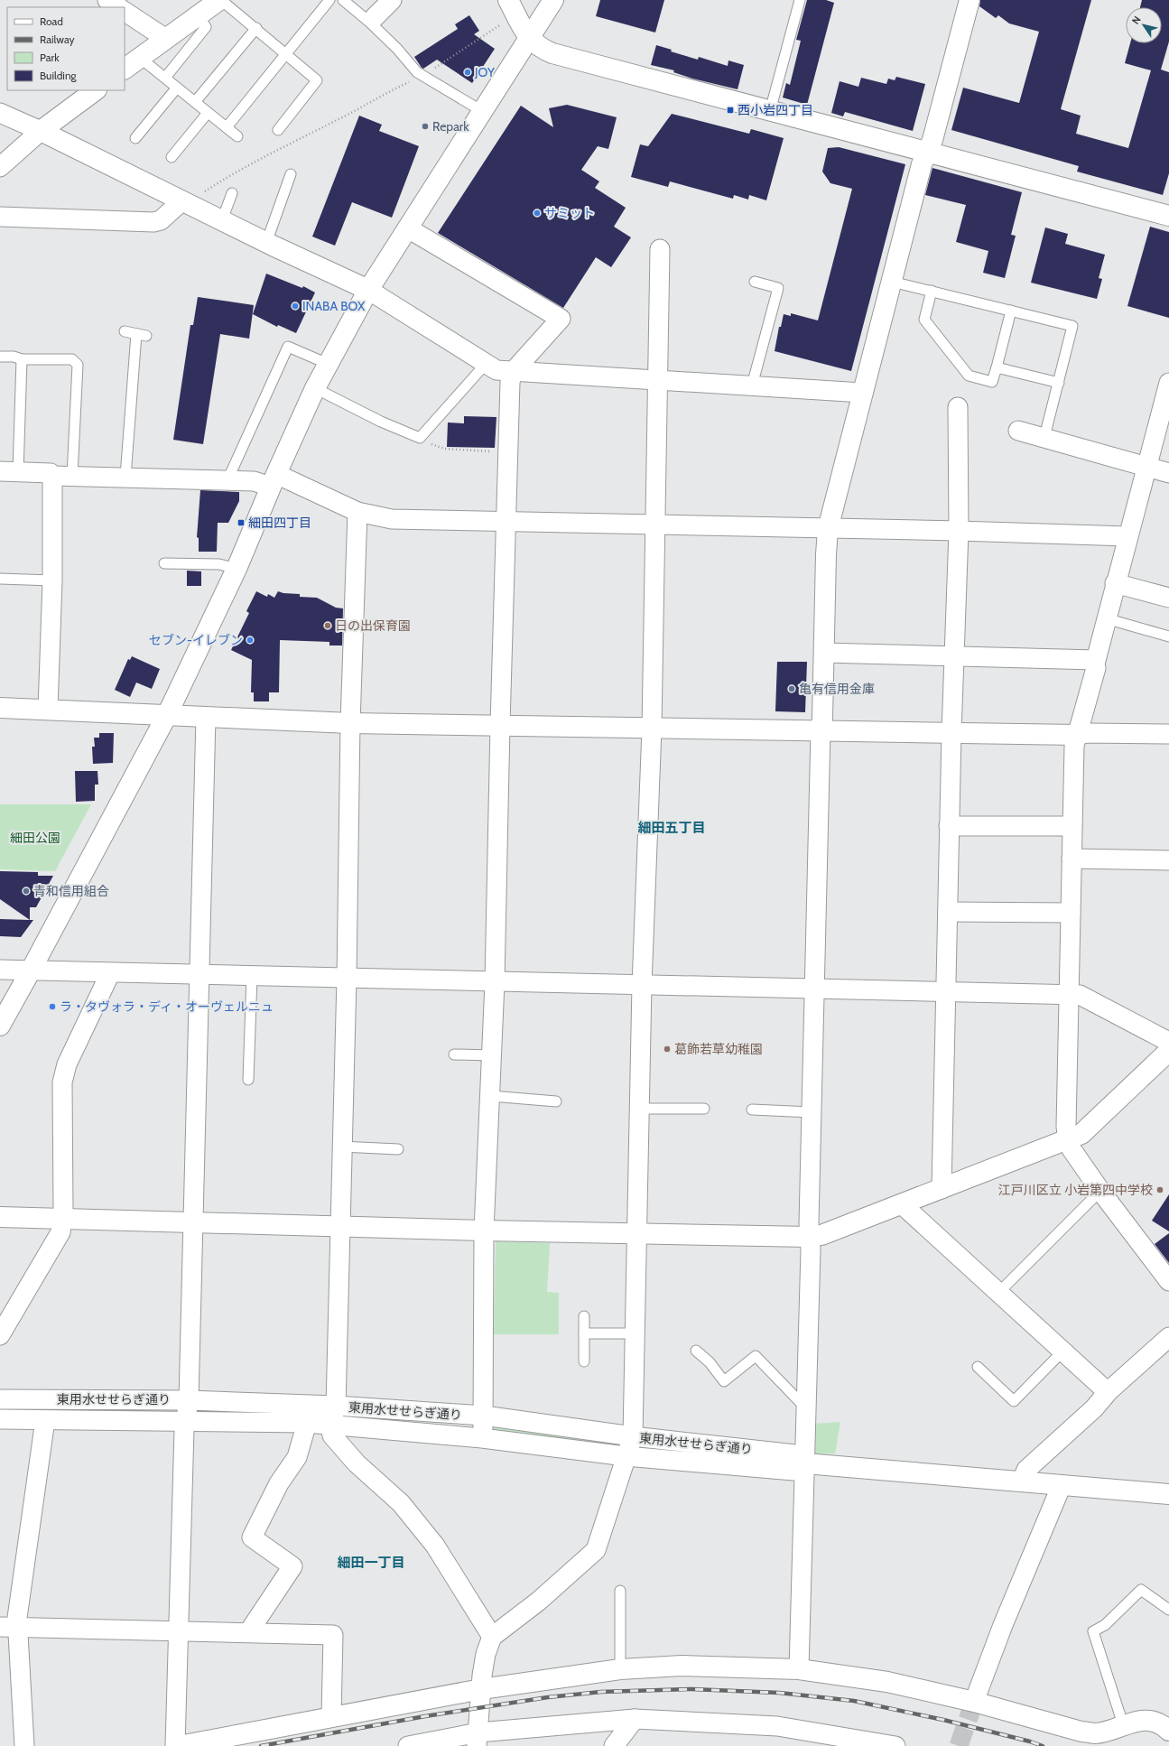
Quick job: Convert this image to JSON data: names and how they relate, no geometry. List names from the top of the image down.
{
  "streets": {
    "street": ["東用水せせらぎ通り"]
  },
  "districts": ["細田五丁目", "細田一丁目"],
  "parks": ["細田公園"],
  "places": {
    "other": [
      "JOY",
      "Repark",
      "サミット",
      "INABA BOX",
      "日の出保育園",
      "セブン-イレブン",
      "亀有信用金庫",
      "青和信用組合",
      "ラ・タヴォラ・ディ・オーヴェルニュ",
      "葛飾若草幼稚園",
      "江戸川区立 小岩第四中学校"
    ],
    "transit": ["西小岩四丁目", "細田四丁目"]
  },
  "legend": [
    "Road",
    "Railway",
    "Park",
    "Building"
  ],
  "north": "top left"
}
